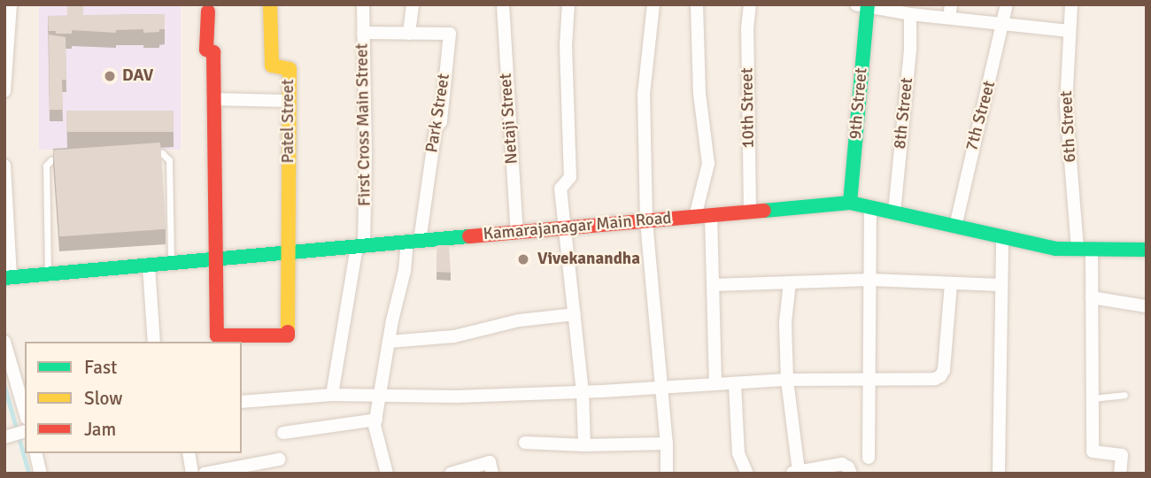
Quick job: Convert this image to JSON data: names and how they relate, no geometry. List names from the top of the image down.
{
  "streets": {
    "main road": ["9th Street", "Patel Street", "Kamarajanagar Main Road"],
    "street": [
      "10th Street",
      "Park Street",
      "8th Street",
      "7th Street",
      "Netaji Street",
      "First Cross Main Street",
      "6th Street"
    ]
  },
  "crossings": [
    ["9th Street", "Kamarajanagar Main Road"],
    ["10th Street", "Kamarajanagar Main Road"],
    ["Park Street", "First Cross Main Street"],
    ["Park Street", "Kamarajanagar Main Road"],
    ["8th Street", "Kamarajanagar Main Road"],
    ["7th Street", "Kamarajanagar Main Road"],
    ["Netaji Street", "Kamarajanagar Main Road"],
    ["Patel Street", "Kamarajanagar Main Road"],
    ["First Cross Main Street", "Kamarajanagar Main Road"],
    ["6th Street", "Kamarajanagar Main Road"]
  ],
  "places": ["DAV", "Vivekanandha"],
  "legend": ["Fast", "Slow", "Jam"]
}
